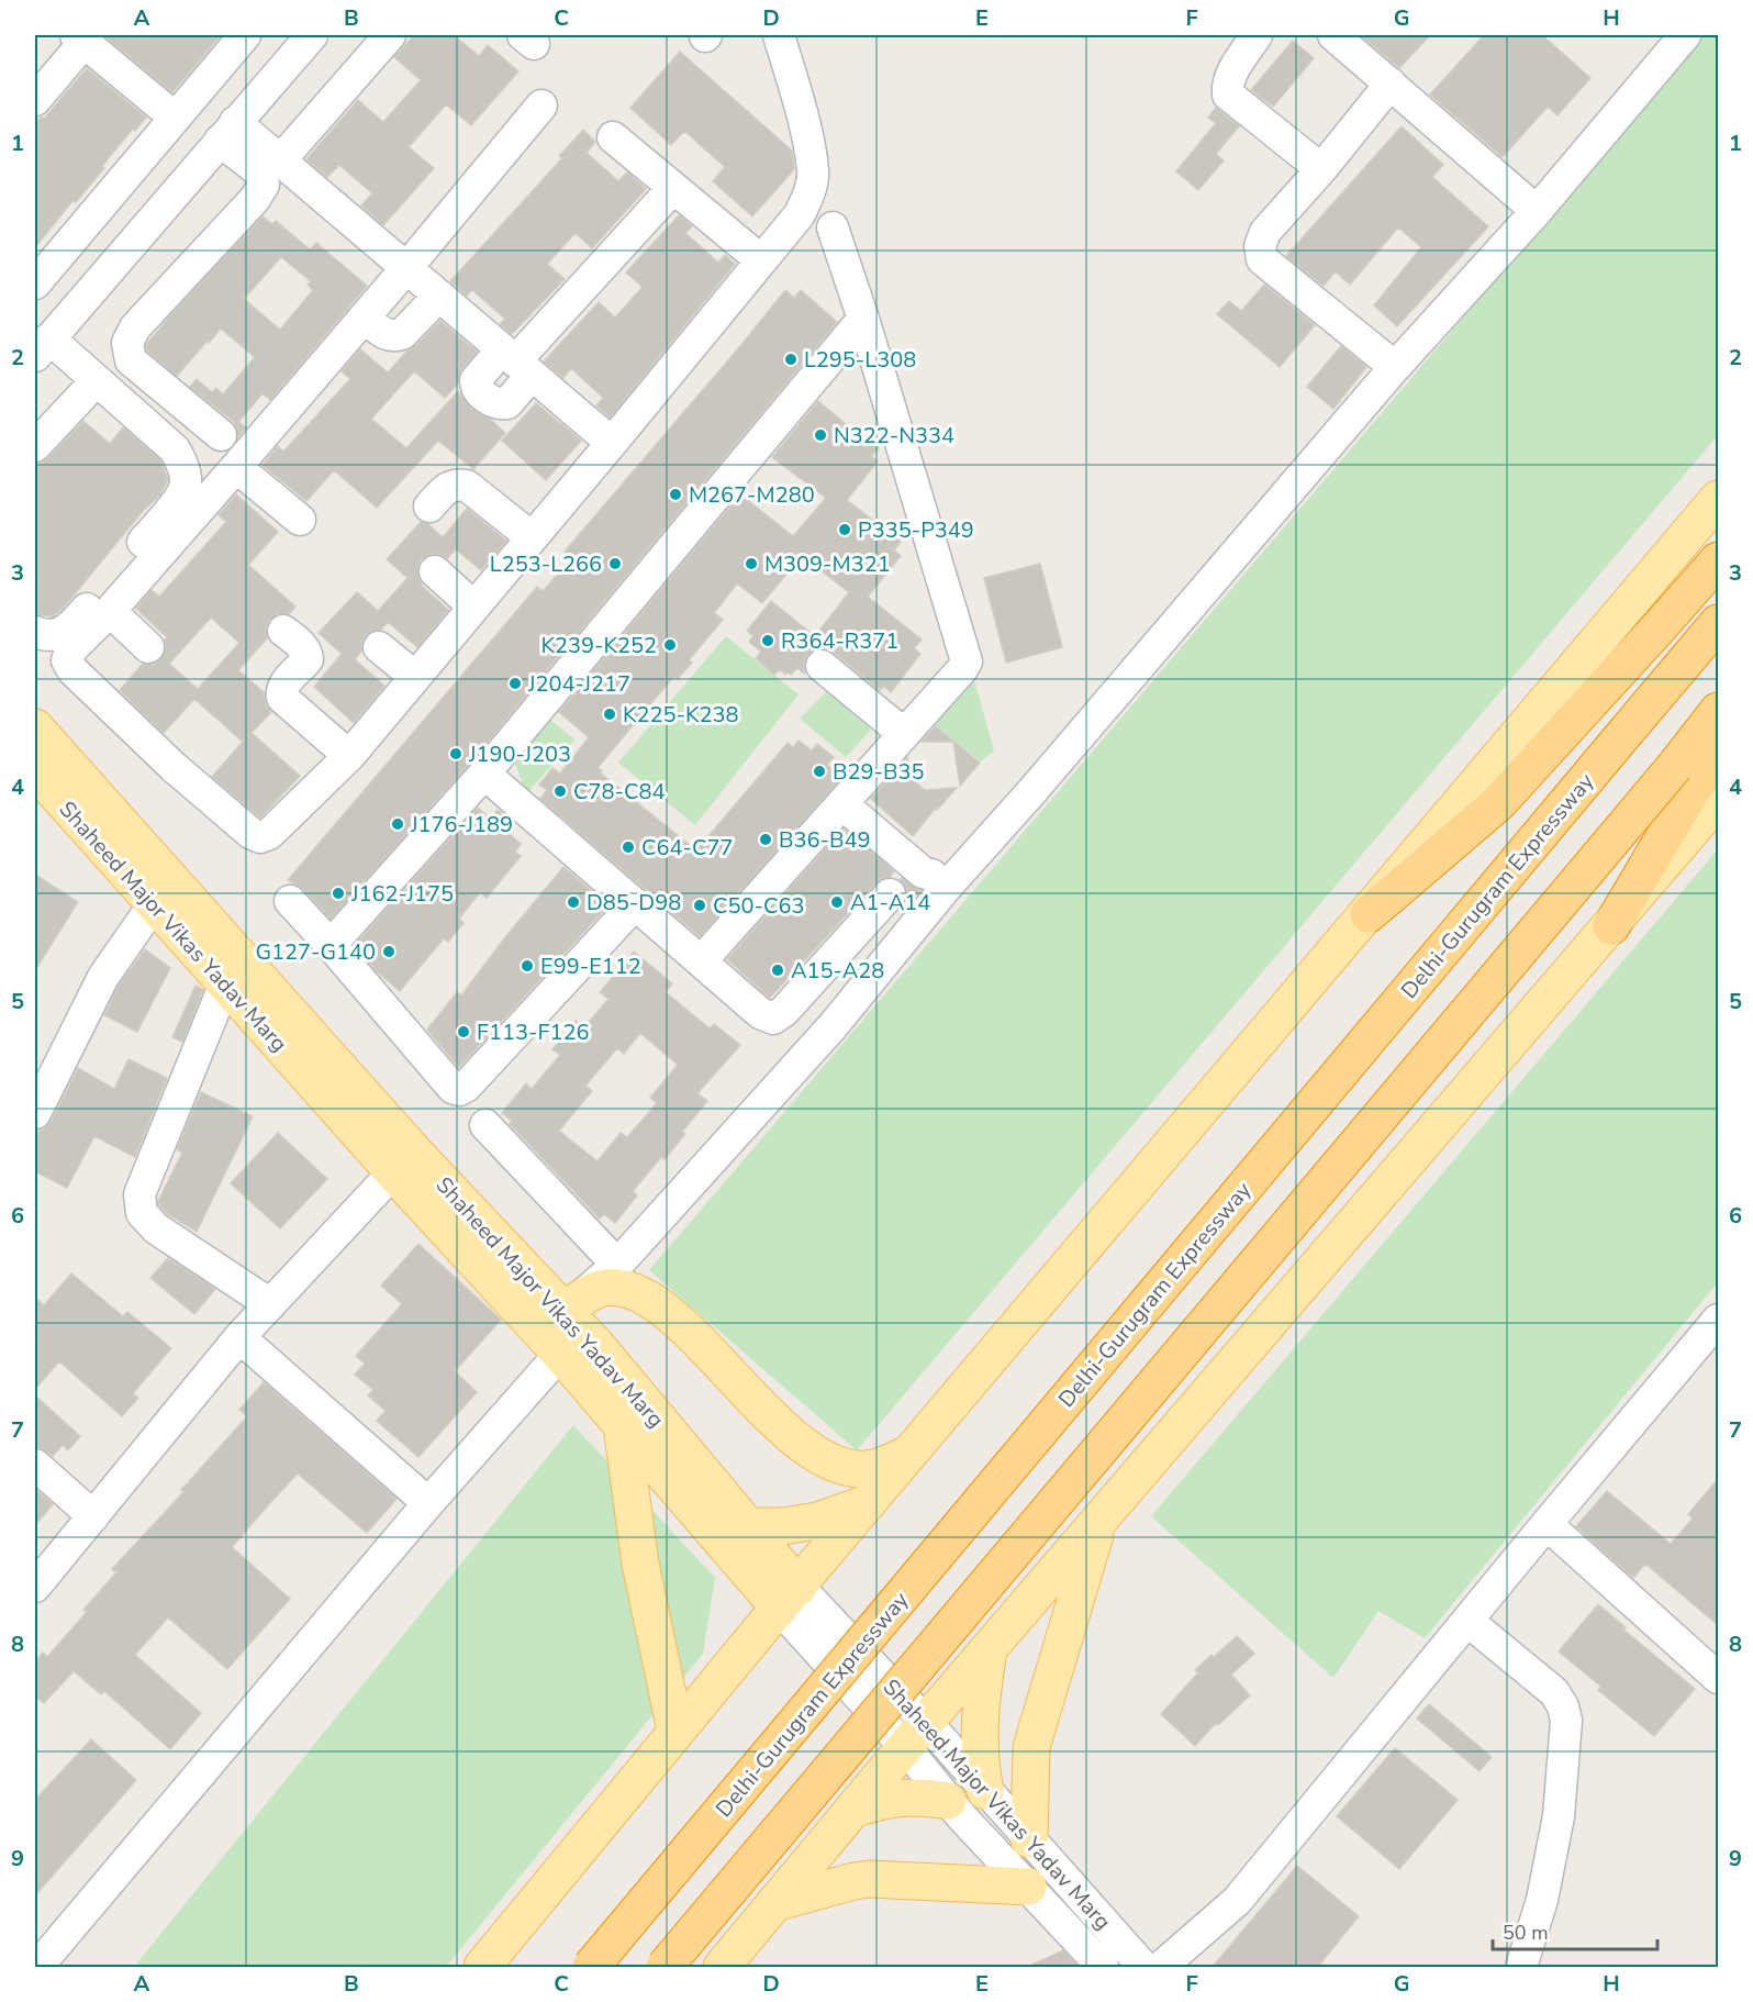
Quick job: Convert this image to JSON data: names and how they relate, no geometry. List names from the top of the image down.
{
  "streets": {
    "highway": ["Delhi-Gurugram Expressway"],
    "main road": ["Shaheed Major Vikas Yadav Marg"]
  },
  "places": [
    "L295-L308",
    "N322-N334",
    "M267-M280",
    "P335-P349",
    "L253-L266",
    "M309-M321",
    "R364-R371",
    "K239-K252",
    "J204-J217",
    "K225-K238",
    "J190-J203",
    "B29-B35",
    "C78-C84",
    "J176-J189",
    "B36-B49",
    "C64-C77",
    "J162-J175",
    "D85-D98",
    "A1-A14",
    "C50-C63",
    "G127-G140",
    "E99-E112",
    "A15-A28",
    "F113-F126"
  ],
  "scale_bar": "50 m",
  "grid": {
    "columns": [
      "A",
      "B",
      "C",
      "D",
      "E",
      "F",
      "G",
      "H"
    ],
    "rows": [
      "1",
      "2",
      "3",
      "4",
      "5",
      "6",
      "7",
      "8",
      "9"
    ]
  }
}
